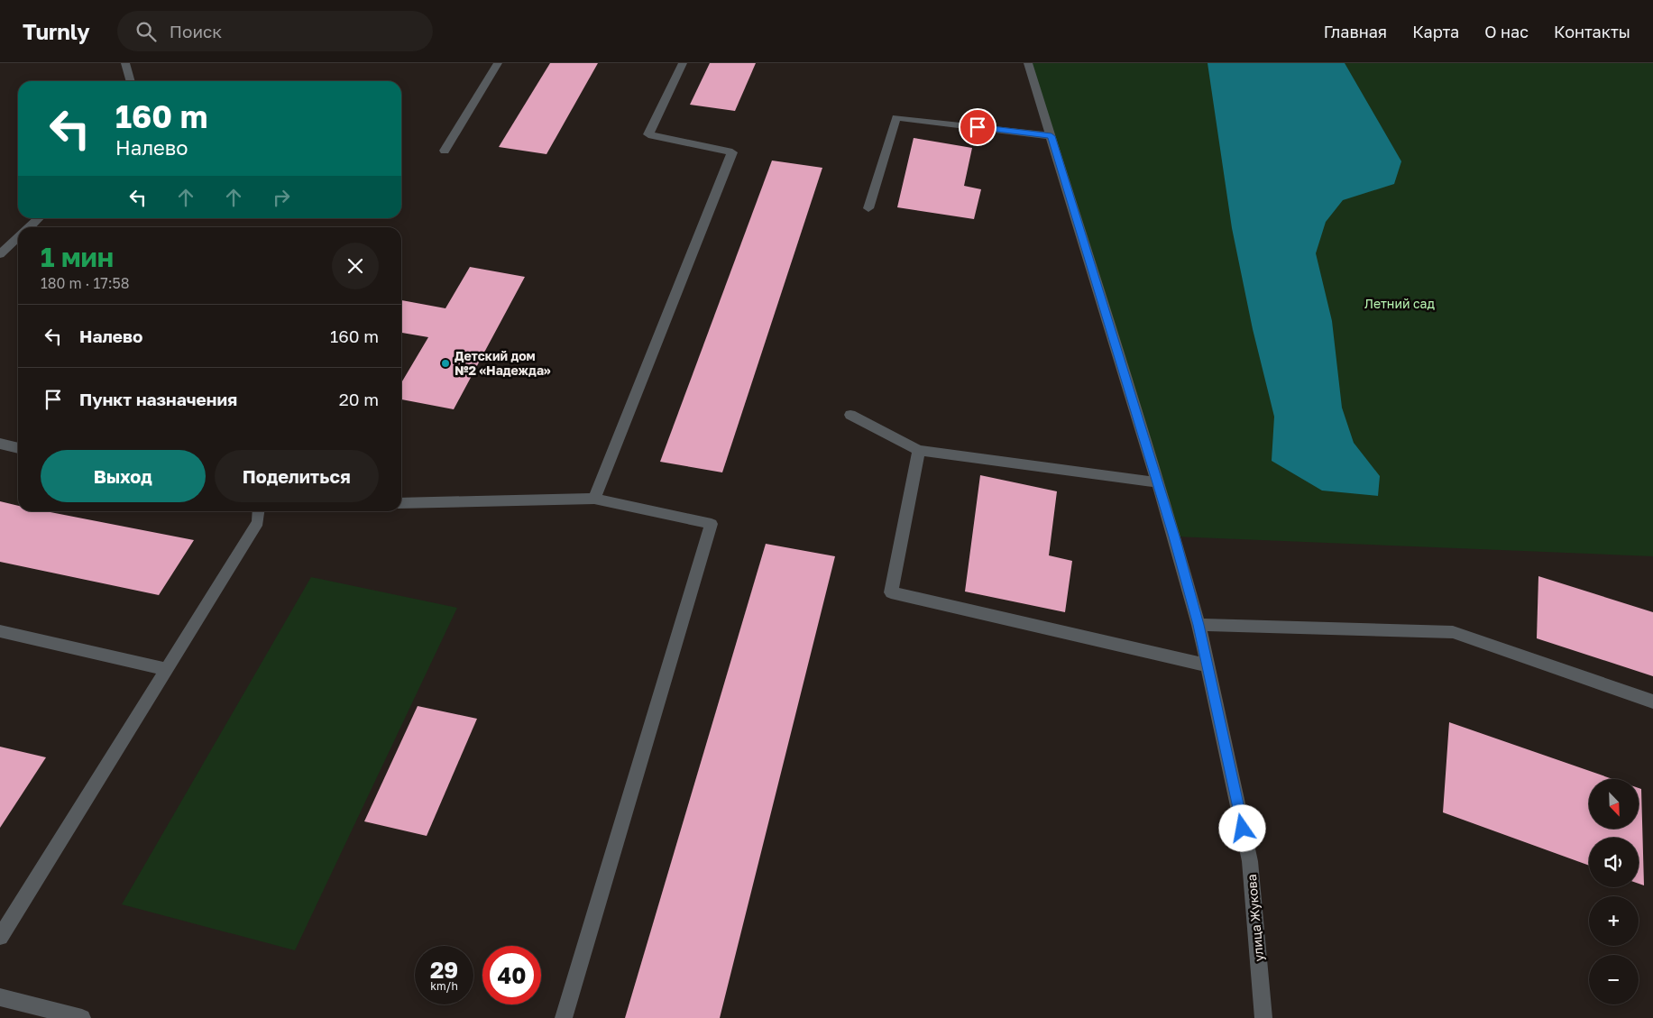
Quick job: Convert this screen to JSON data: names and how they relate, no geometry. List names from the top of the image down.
{
  "streets": {
    "street": ["улица Жукова"]
  },
  "parks": ["Летний сад"],
  "places": ["Детский дом №2 «Надежда»"],
  "north": "bottom right",
  "page": {
    "header": "Turnly",
    "search": "Поиск",
    "nav": [
      "Главная",
      "Карта",
      "О нас",
      "Контакты"
    ],
    "turn": ["160 m", "Налево"],
    "heading": ["1 мин", "180 m · 17:58"],
    "list": [
      {
        "name": "Налево",
        "value": "160 m"
      },
      {
        "name": "Пункт назначения",
        "value": "20 m"
      }
    ],
    "buttons": ["Выход", "Поделиться"],
    "map_buttons": ["+", "−"],
    "speed": "29 km/h",
    "limit": "40"
  }
}
